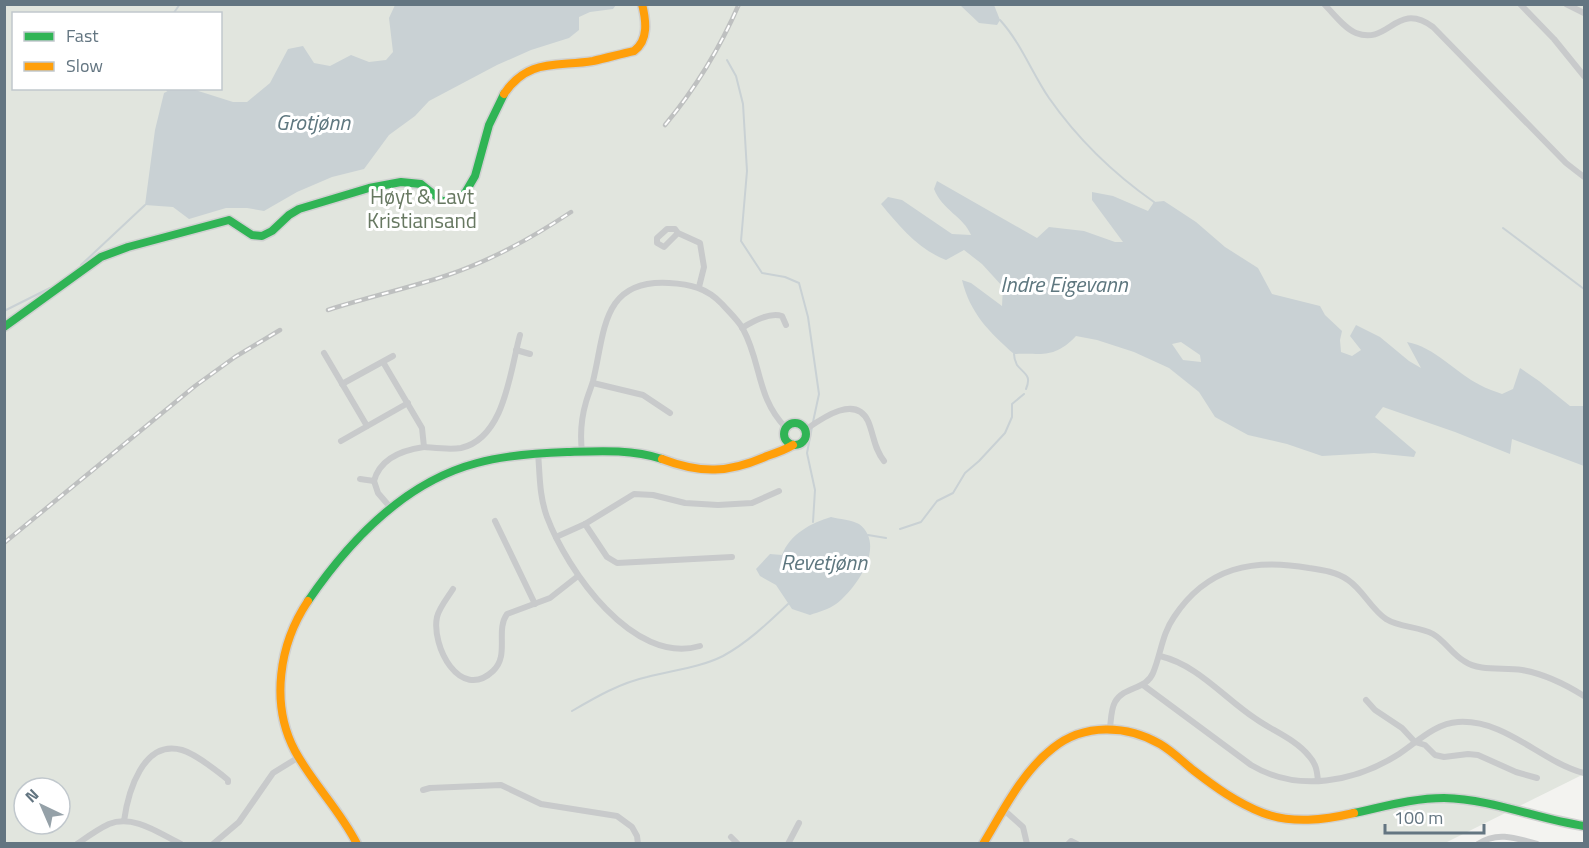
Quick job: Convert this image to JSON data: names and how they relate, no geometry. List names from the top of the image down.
{
  "water": ["Grotjønn", "Indre Eigevann", "Revetjønn"],
  "parks": ["Høyt & Lavt Kristiansand"],
  "legend": ["Fast", "Slow"],
  "scale_bar": "100 m",
  "north": "top left"
}
